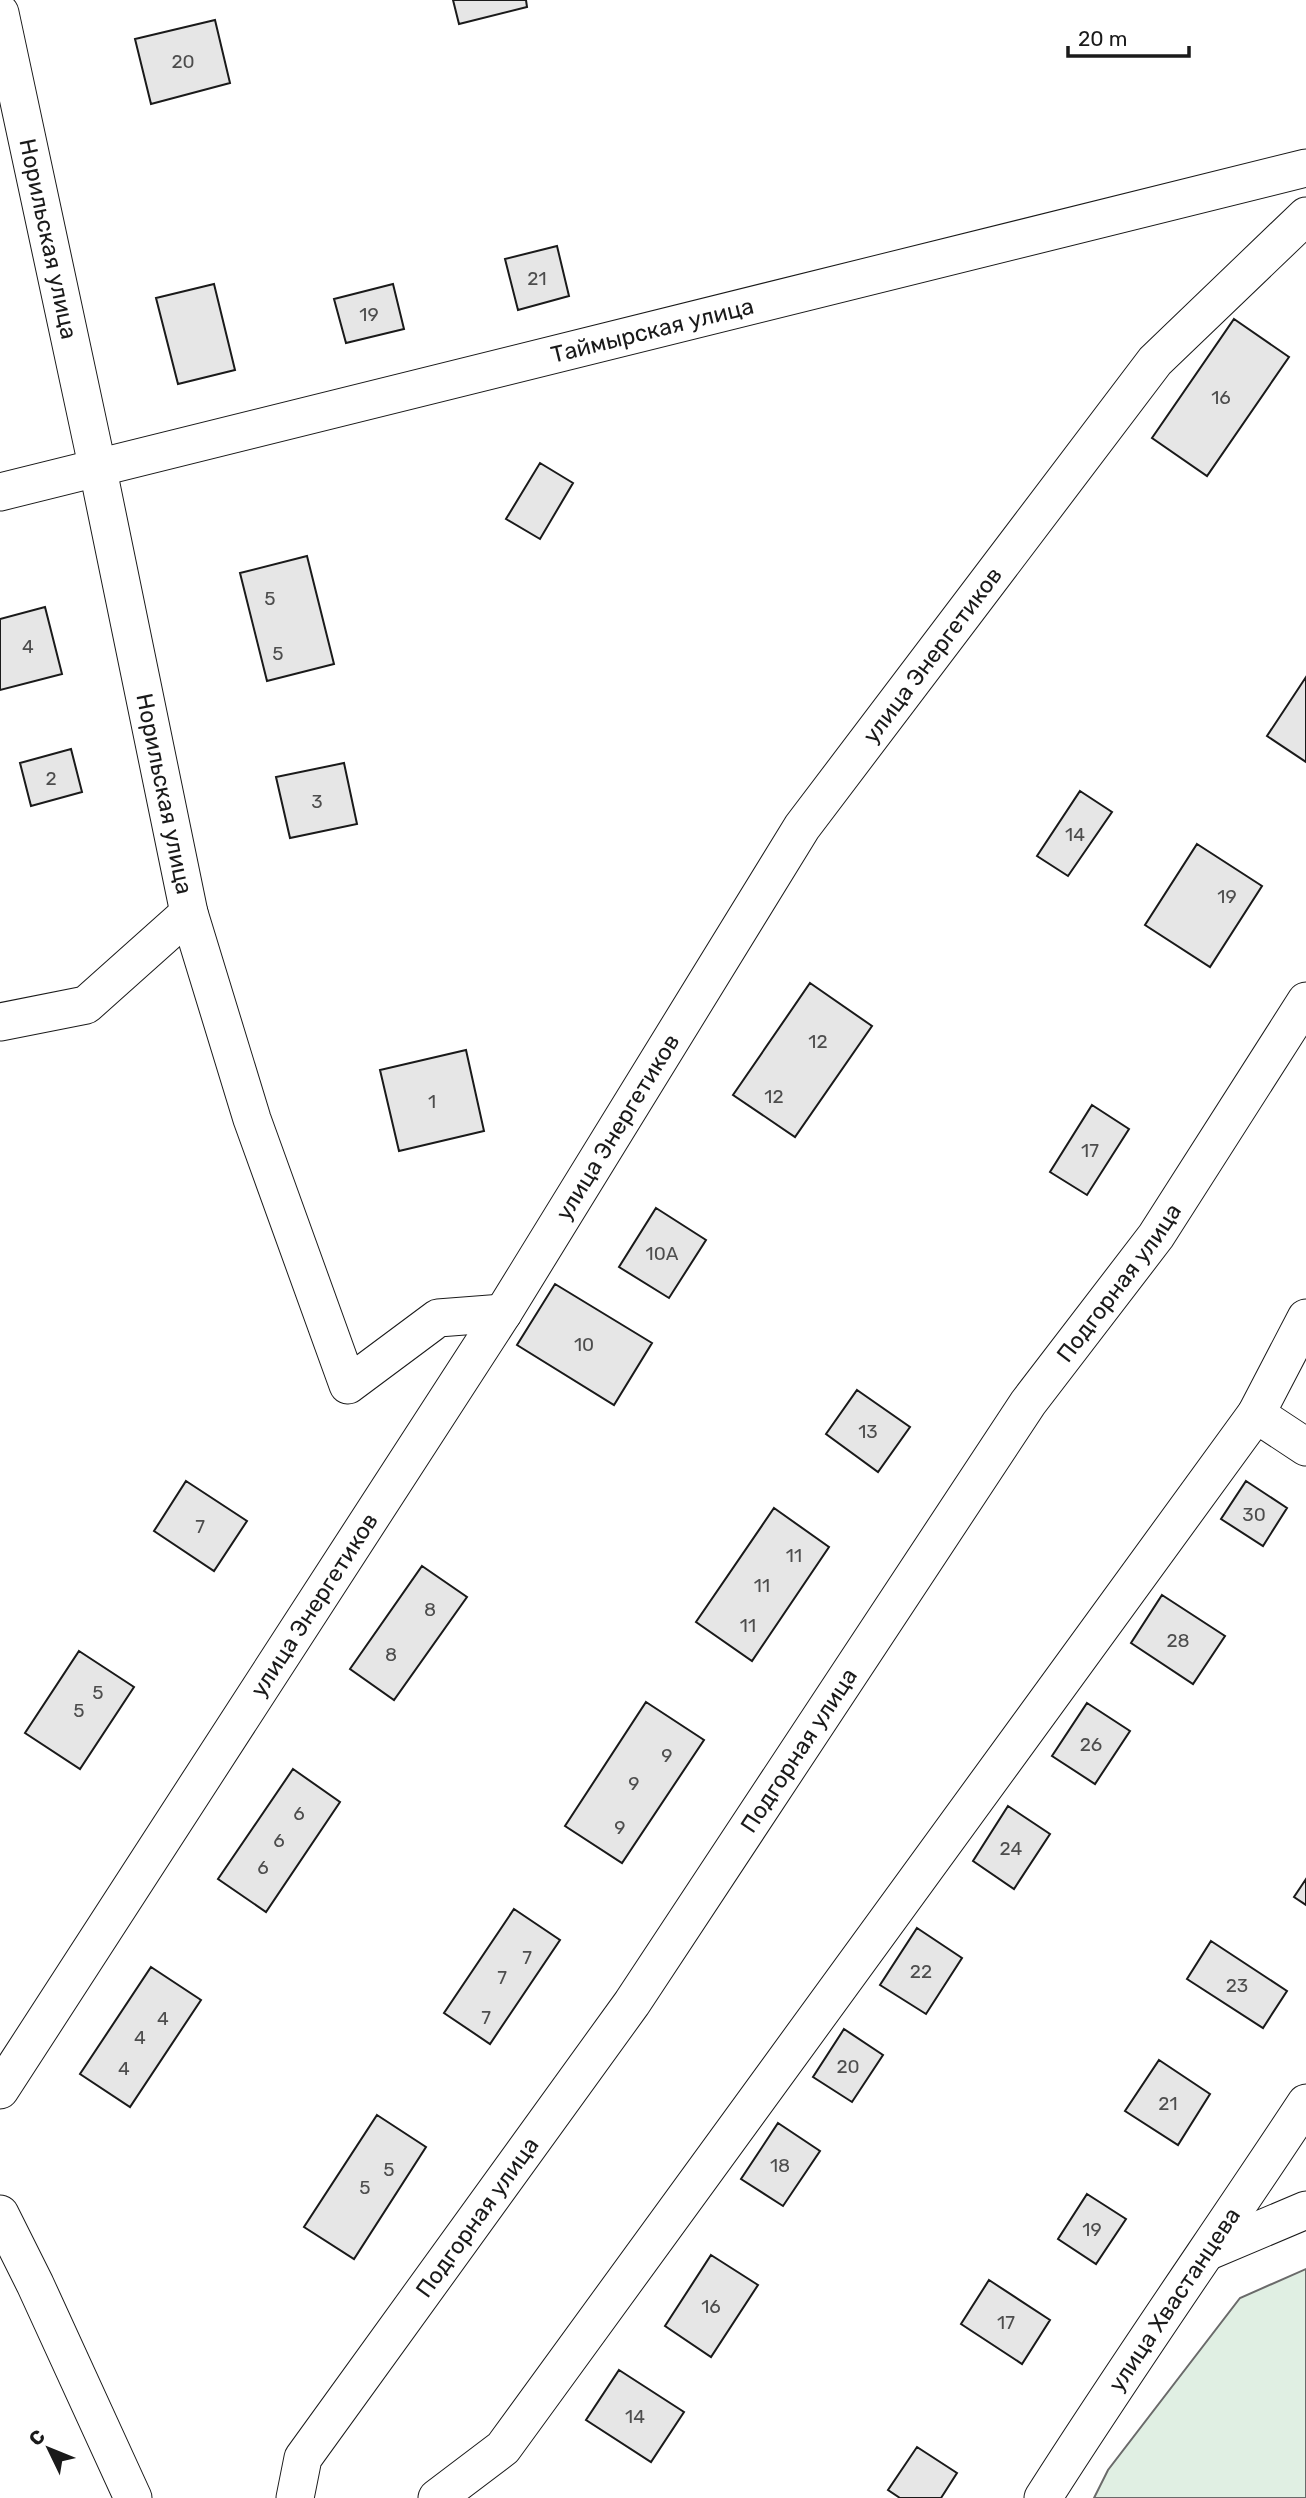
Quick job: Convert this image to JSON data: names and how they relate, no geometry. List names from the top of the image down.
{
  "streets": {
    "street": [
      "Норильская улица",
      "Таймырская улица",
      "улица Энергетиков",
      "Подгорная улица",
      "улица Хвастанцева"
    ]
  },
  "crossings": [
    ["Норильская улица", "Таймырская улица"],
    ["Норильская улица", "улица Энергетиков"]
  ],
  "house_numbers": [
    "20",
    "21",
    "19",
    "16",
    "5",
    "4",
    "5",
    "2",
    "3",
    "14",
    "19",
    "12",
    "12",
    "1",
    "17",
    "10А",
    "10",
    "13",
    "30",
    "7",
    "11",
    "11",
    "8",
    "11",
    "28",
    "8",
    "5",
    "5",
    "26",
    "9",
    "9",
    "6",
    "9",
    "6",
    "24",
    "6",
    "7",
    "22",
    "7",
    "23",
    "7",
    "4",
    "4",
    "20",
    "4",
    "21",
    "18",
    "5",
    "5",
    "19",
    "16",
    "17",
    "14"
  ],
  "scale_bar": "20 m",
  "north": "top left"
}
